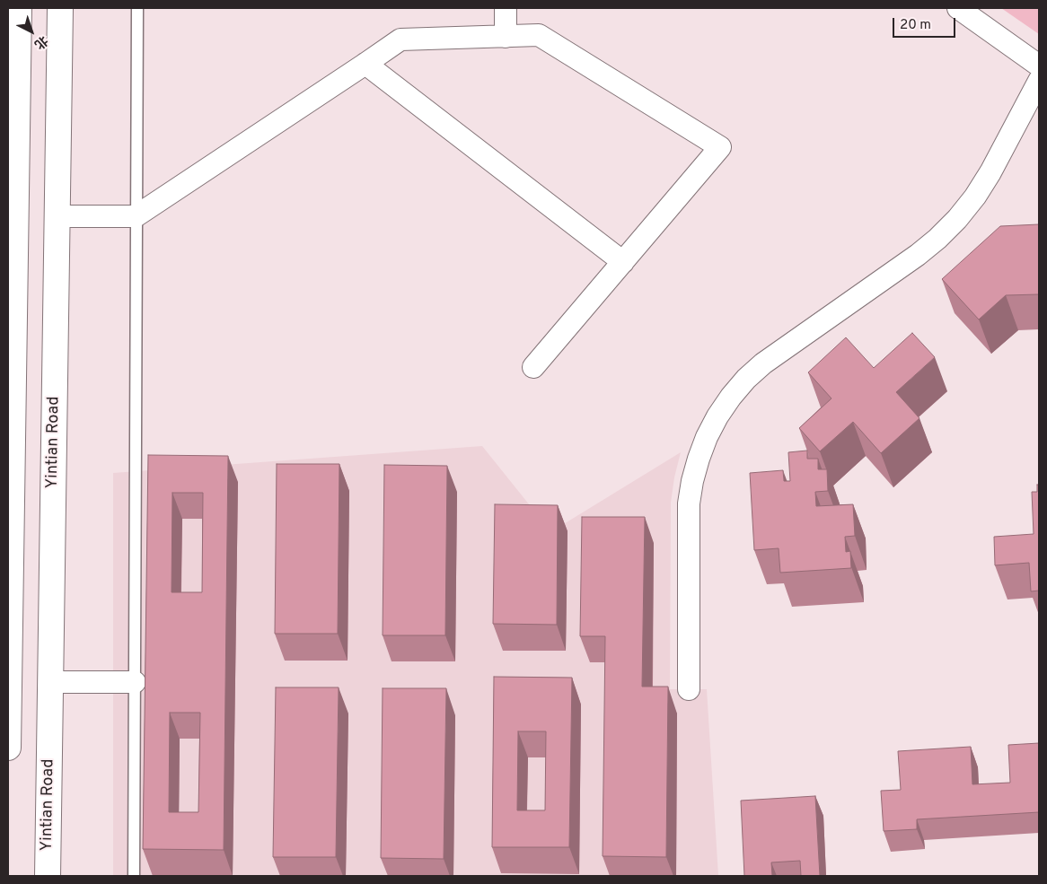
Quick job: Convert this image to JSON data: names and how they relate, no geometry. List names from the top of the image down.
{
  "streets": {
    "street": ["Yintian Road"]
  },
  "scale_bar": "20 m",
  "north": "bottom right"
}
